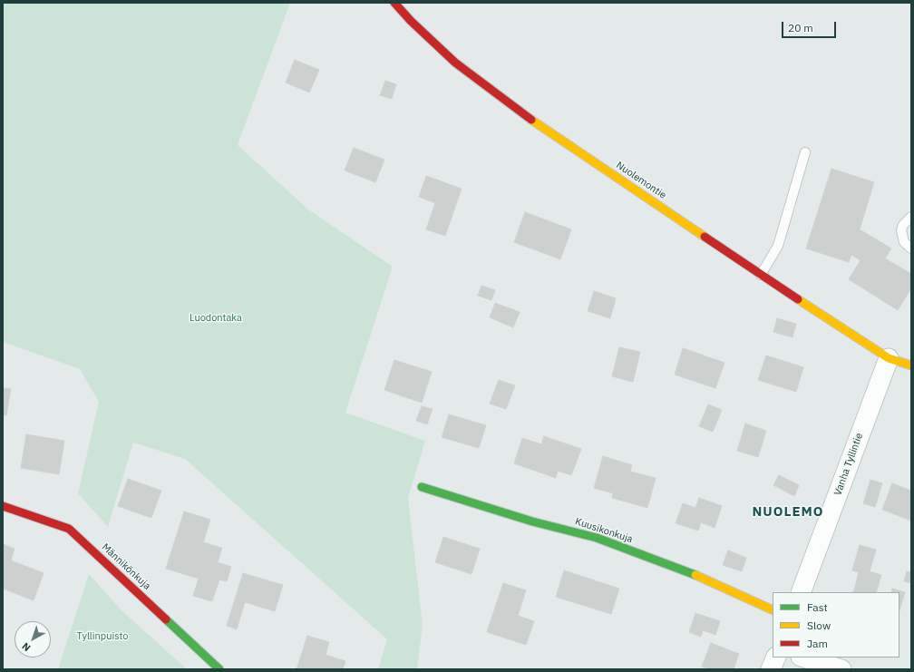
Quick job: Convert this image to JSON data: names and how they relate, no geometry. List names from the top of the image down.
{
  "streets": {
    "street": [
      "Nuolemontie",
      "Vanha Tyllintie",
      "Kuusikonkuja",
      "Männikönkuja"
    ]
  },
  "crossings": [
    ["Nuolemontie", "Vanha Tyllintie"]
  ],
  "districts": ["NUOLEMO"],
  "parks": ["Luodontaka", "Tyllinpuisto"],
  "legend": ["Fast", "Slow", "Jam"],
  "scale_bar": "20 m",
  "north": "bottom left"
}
